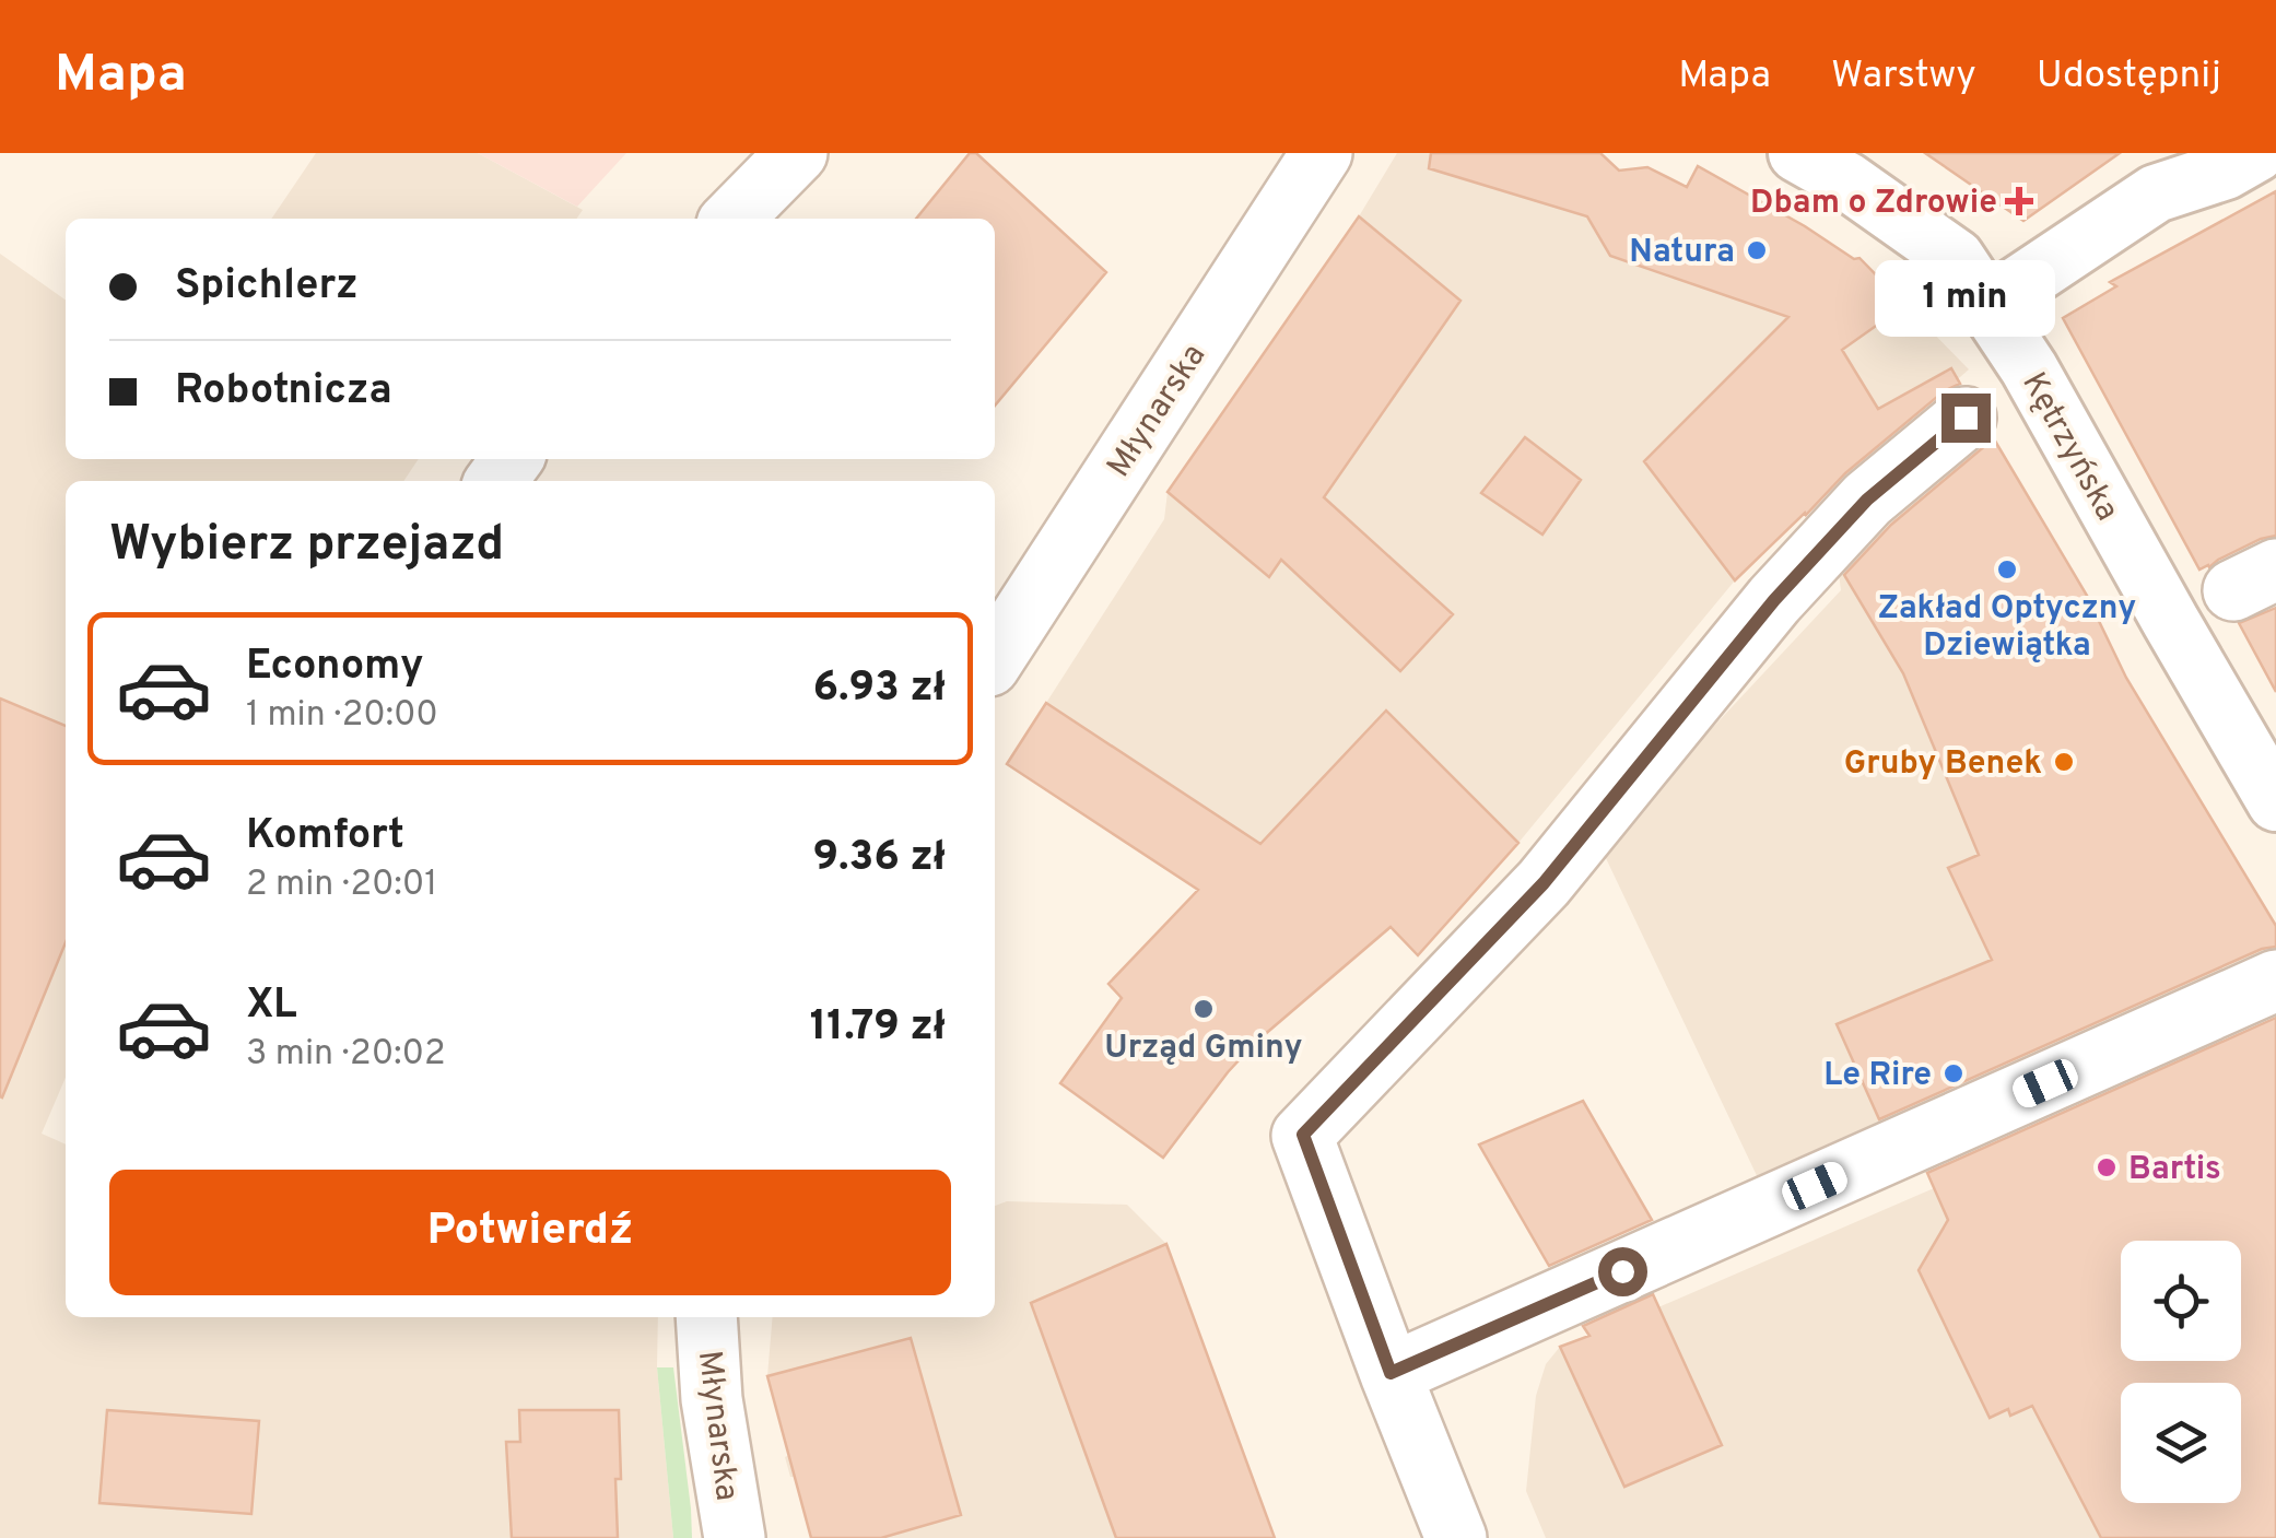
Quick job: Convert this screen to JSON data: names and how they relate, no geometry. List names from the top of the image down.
{
  "streets": {
    "street": ["Młynarska", "Kętrzyńska"]
  },
  "places": {
    "health": ["Dbam o Zdrowie"],
    "other": [
      "Natura",
      "Zakład Optyczny Dziewiątka",
      "Gruby Benek",
      "Urząd Gminy",
      "Le Rire",
      "Bartis"
    ]
  },
  "page": {
    "header": "Mapa",
    "nav": ["Mapa", "Warstwy", "Udostępnij"],
    "banner": ["Spichlerz", "Robotnicza"],
    "bubble": "1 min",
    "heading": "Wybierz przejazd",
    "list": [
      {
        "name": "Economy",
        "note": "1 min · 20:00",
        "value": "6.93 zł"
      },
      {
        "name": "Komfort",
        "note": "2 min · 20:01",
        "value": "9.36 zł"
      },
      {
        "name": "XL",
        "note": "3 min · 20:02",
        "value": "11.79 zł"
      }
    ],
    "buttons": "Potwierdź"
  }
}
